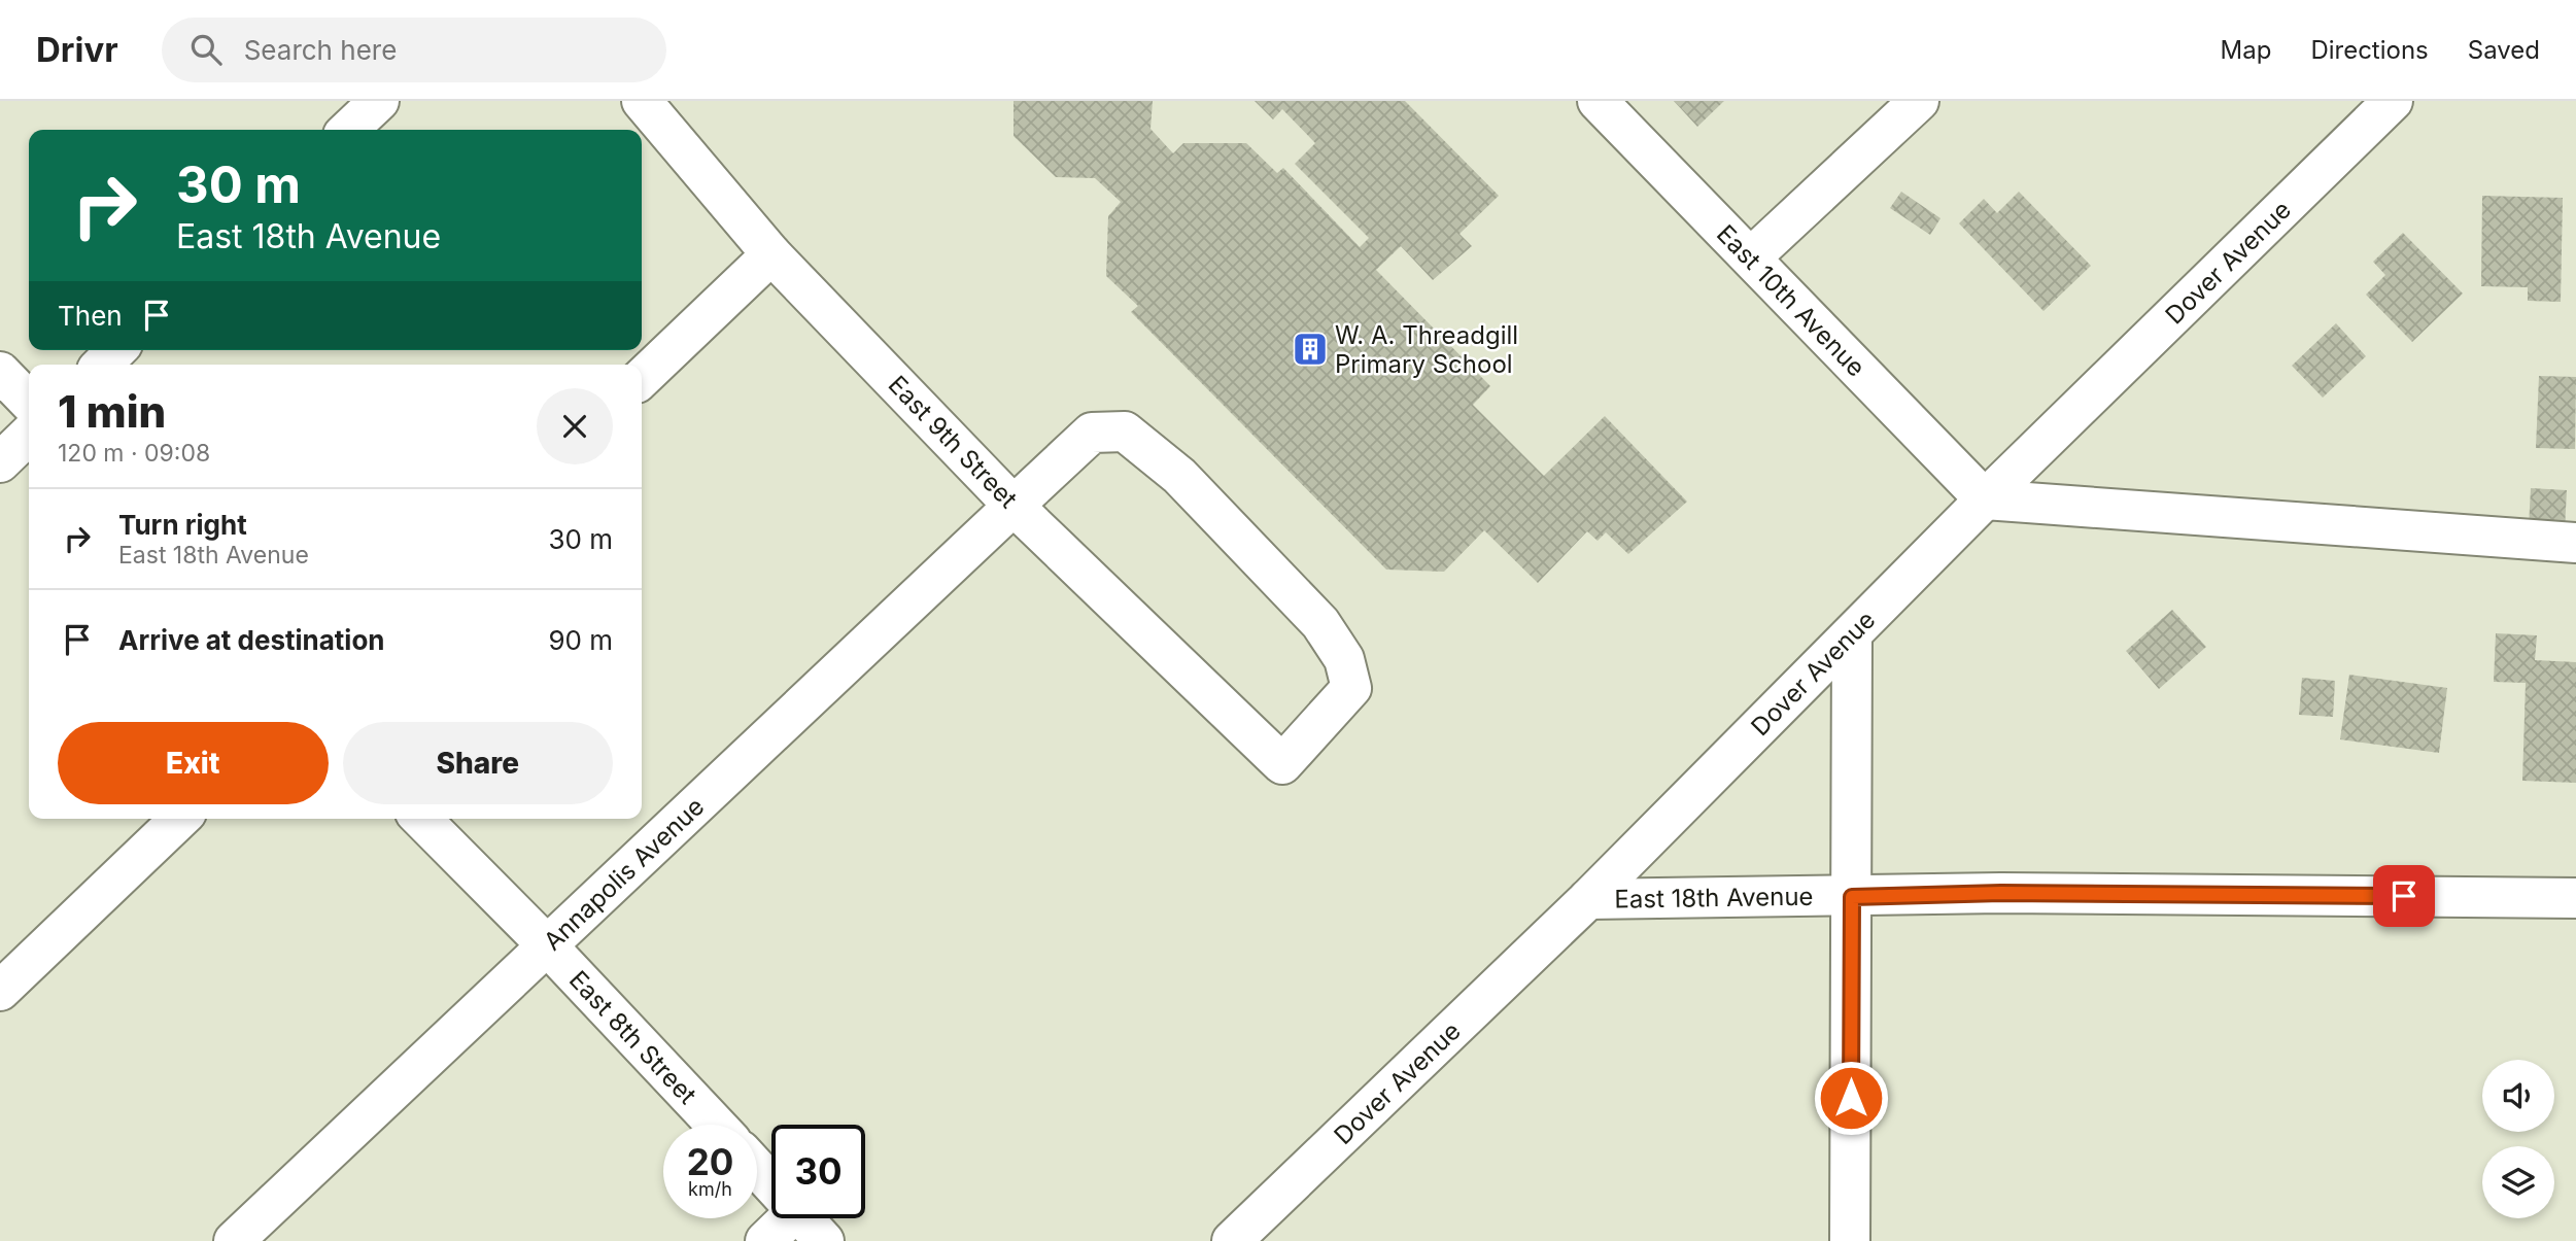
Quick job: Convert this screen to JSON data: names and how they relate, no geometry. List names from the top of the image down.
{
  "streets": {
    "street": [
      "Dover Avenue",
      "East 10th Avenue",
      "East 9th Street",
      "Annapolis Avenue",
      "East 18th Avenue",
      "East 8th Street"
    ]
  },
  "crossings": [
    ["Dover Avenue", "East 10th Avenue"],
    ["Dover Avenue", "East 18th Avenue"],
    ["East 9th Street", "Annapolis Avenue"],
    ["Annapolis Avenue", "East 8th Street"]
  ],
  "places": {
    "building": ["W. A. Threadgill Primary School"]
  },
  "page": {
    "header": "Drivr",
    "search": "Search here",
    "nav": ["Map", "Directions", "Saved"],
    "turn": ["30 m", "East 18th Avenue"],
    "then": "Then",
    "heading": ["1 min", "120 m · 09:08"],
    "list": [
      {
        "name": "Turn right",
        "note": "East 18th Avenue",
        "value": "30 m"
      },
      {
        "name": "Arrive at destination",
        "value": "90 m"
      }
    ],
    "buttons": ["Exit", "Share"],
    "speed": "20 km/h",
    "limit": "30"
  }
}
